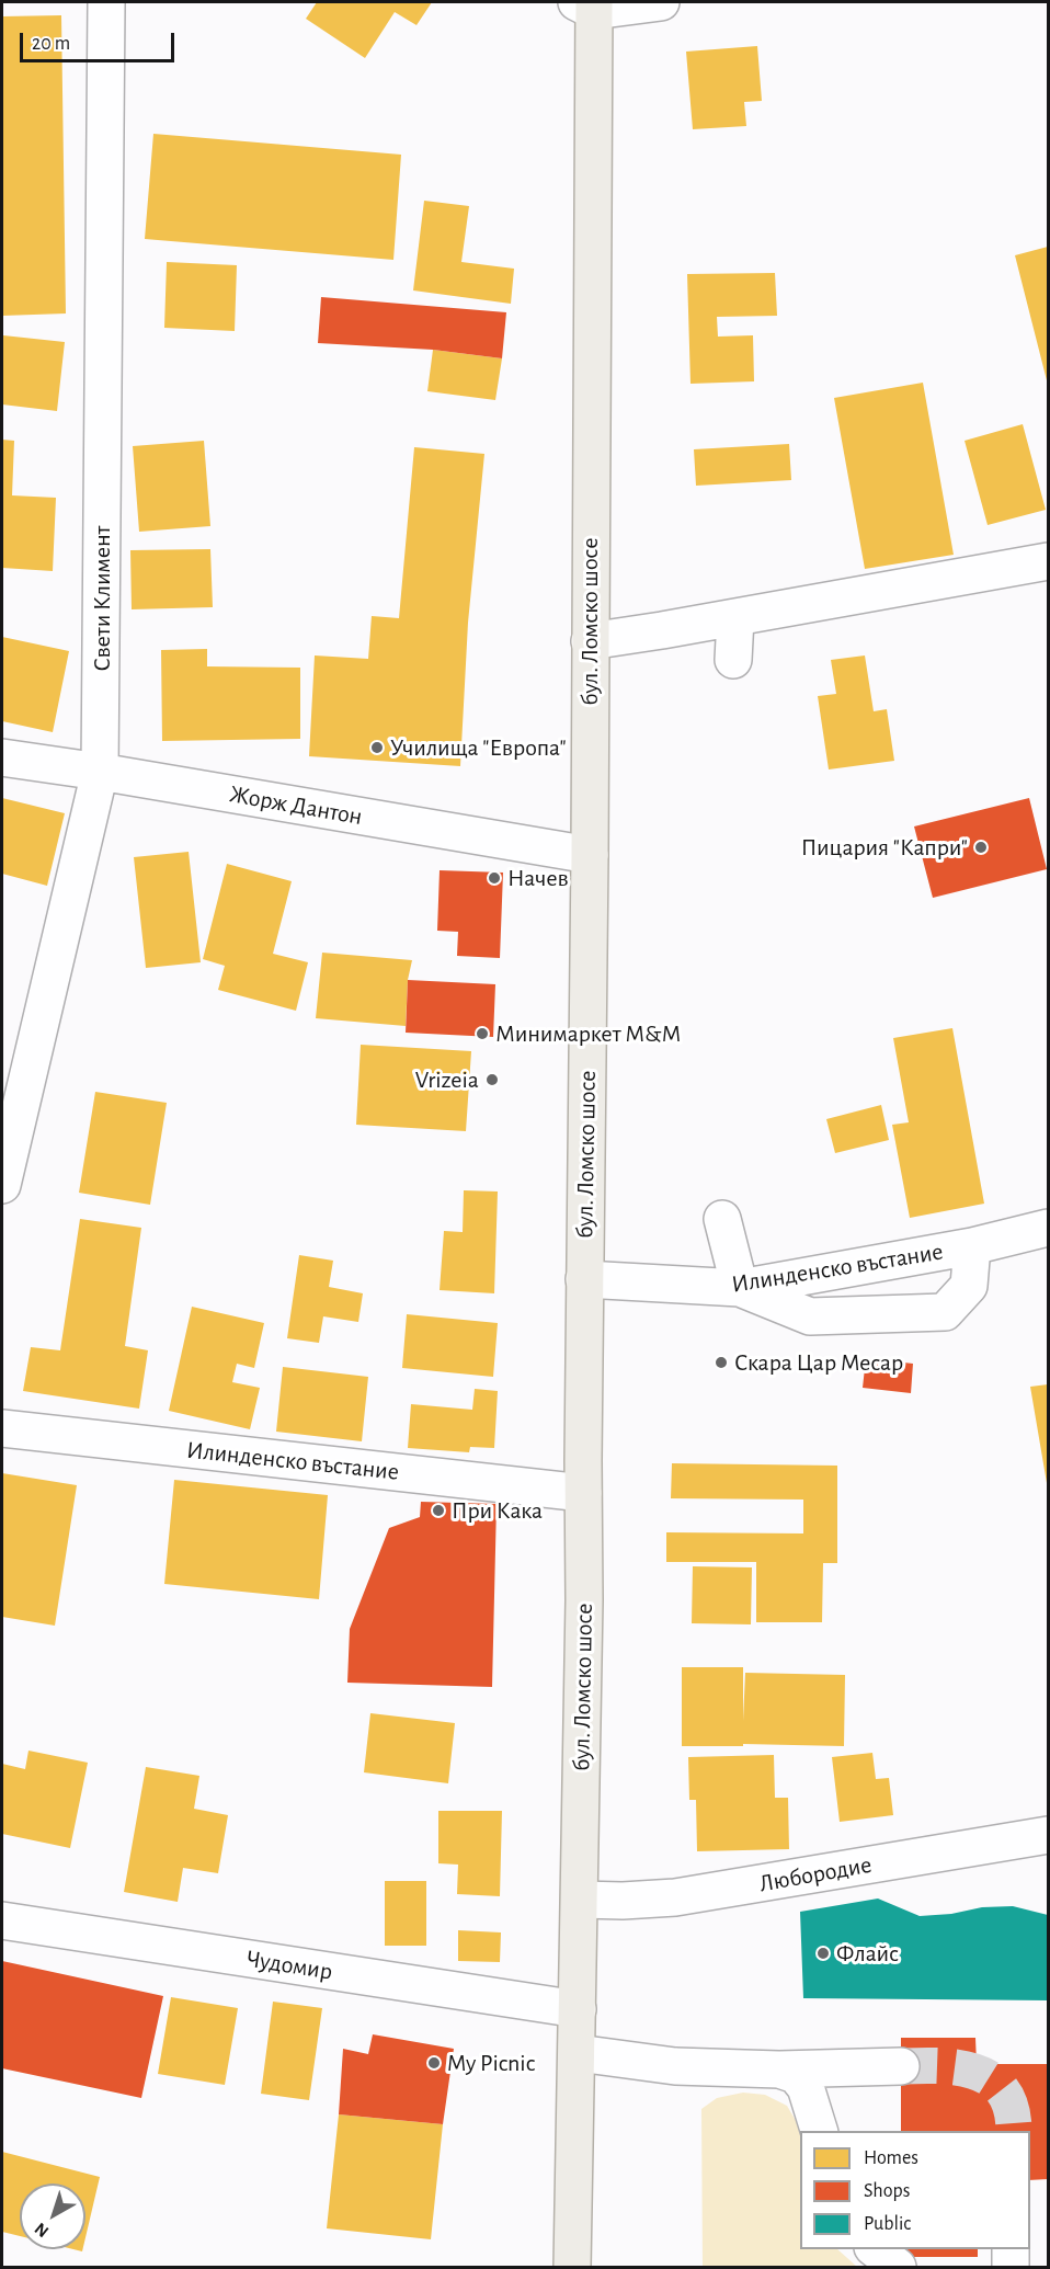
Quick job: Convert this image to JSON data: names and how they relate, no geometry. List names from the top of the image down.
{
  "streets": {
    "main road": ["бул. Ломско шосе"],
    "street": [
      "Свети Климент",
      "Жорж Дантон",
      "Илинденско въстание",
      "Любородие",
      "Чудомир"
    ]
  },
  "crossings": [
    ["Свети Климент", "Жорж Дантон"],
    ["бул. Ломско шосе", "Жорж Дантон"],
    ["бул. Ломско шосе", "Илинденско въстание"],
    ["бул. Ломско шосе", "Любородие"],
    ["бул. Ломско шосе", "Чудомир"]
  ],
  "places": [
    "Училища \"Европа\"",
    "Пицария \"Капри\"",
    "Начев",
    "Минимаркет М&М",
    "Vrizeia",
    "Скара Цар Месар",
    "При Кака",
    "Флайс",
    "My Picnic"
  ],
  "legend": ["Homes", "Shops", "Public"],
  "scale_bar": "20 m",
  "north": "bottom left"
}
